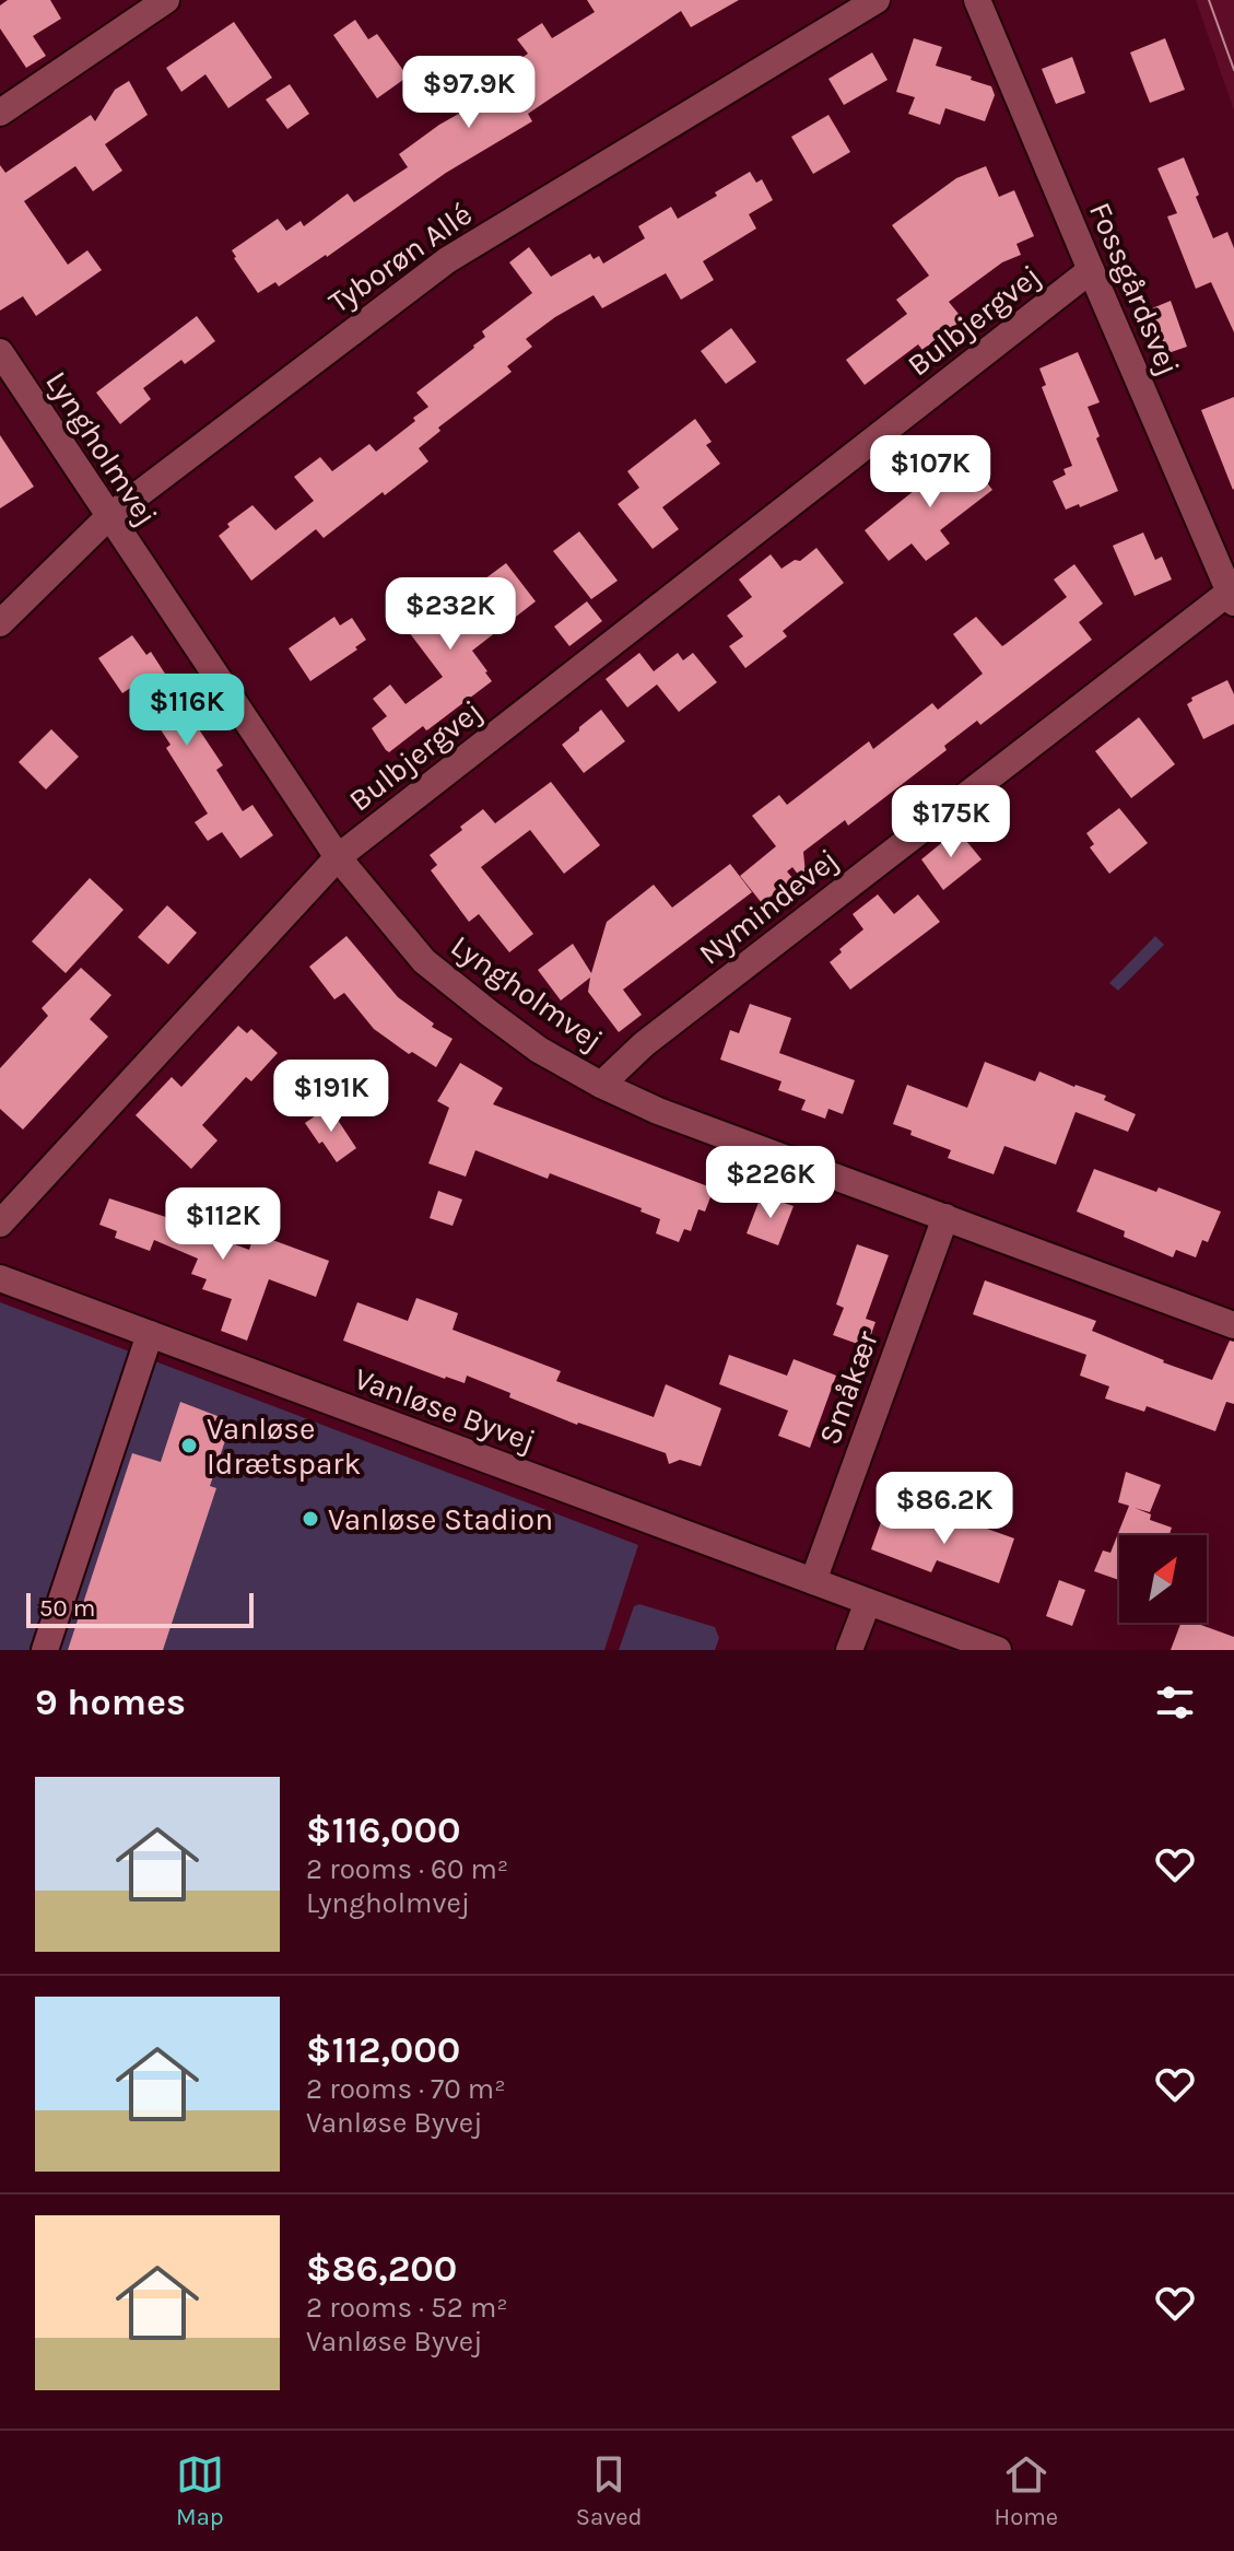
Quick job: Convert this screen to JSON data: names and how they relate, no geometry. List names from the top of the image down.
{
  "streets": {
    "street": [
      "Tyborøn Allé",
      "Fossgårdsvej",
      "Bulbjergvej",
      "Lyngholmvej",
      "Nymindevej",
      "Småkær",
      "Vanløse Byvej"
    ]
  },
  "crossings": [
    ["Tyborøn Allé", "Lyngholmvej"],
    ["Fossgårdsvej", "Bulbjergvej"],
    ["Fossgårdsvej", "Nymindevej"],
    ["Bulbjergvej", "Lyngholmvej"],
    ["Lyngholmvej", "Nymindevej"],
    ["Lyngholmvej", "Småkær"],
    ["Småkær", "Vanløse Byvej"]
  ],
  "places": ["Vanløse Idrætspark", "Vanløse Stadion"],
  "scale_bar": "50 m",
  "north": "top right",
  "page": {
    "price": [
      "$97.9K",
      "$107K",
      "$232K",
      "$116K",
      "$175K",
      "$191K",
      "$226K",
      "$112K",
      "$86.2K"
    ],
    "scale": "50 m",
    "heading": "9 homes",
    "list": [
      {
        "name": "$116,000",
        "note": "2 rooms · 60 m² · Lyngholmvej"
      },
      {
        "name": "$112,000",
        "note": "2 rooms · 70 m² · Vanløse Byvej"
      },
      {
        "name": "$86,200",
        "note": "2 rooms · 52 m² · Vanløse Byvej"
      }
    ],
    "tabs": ["Map", "Saved", "Home"]
  }
}
